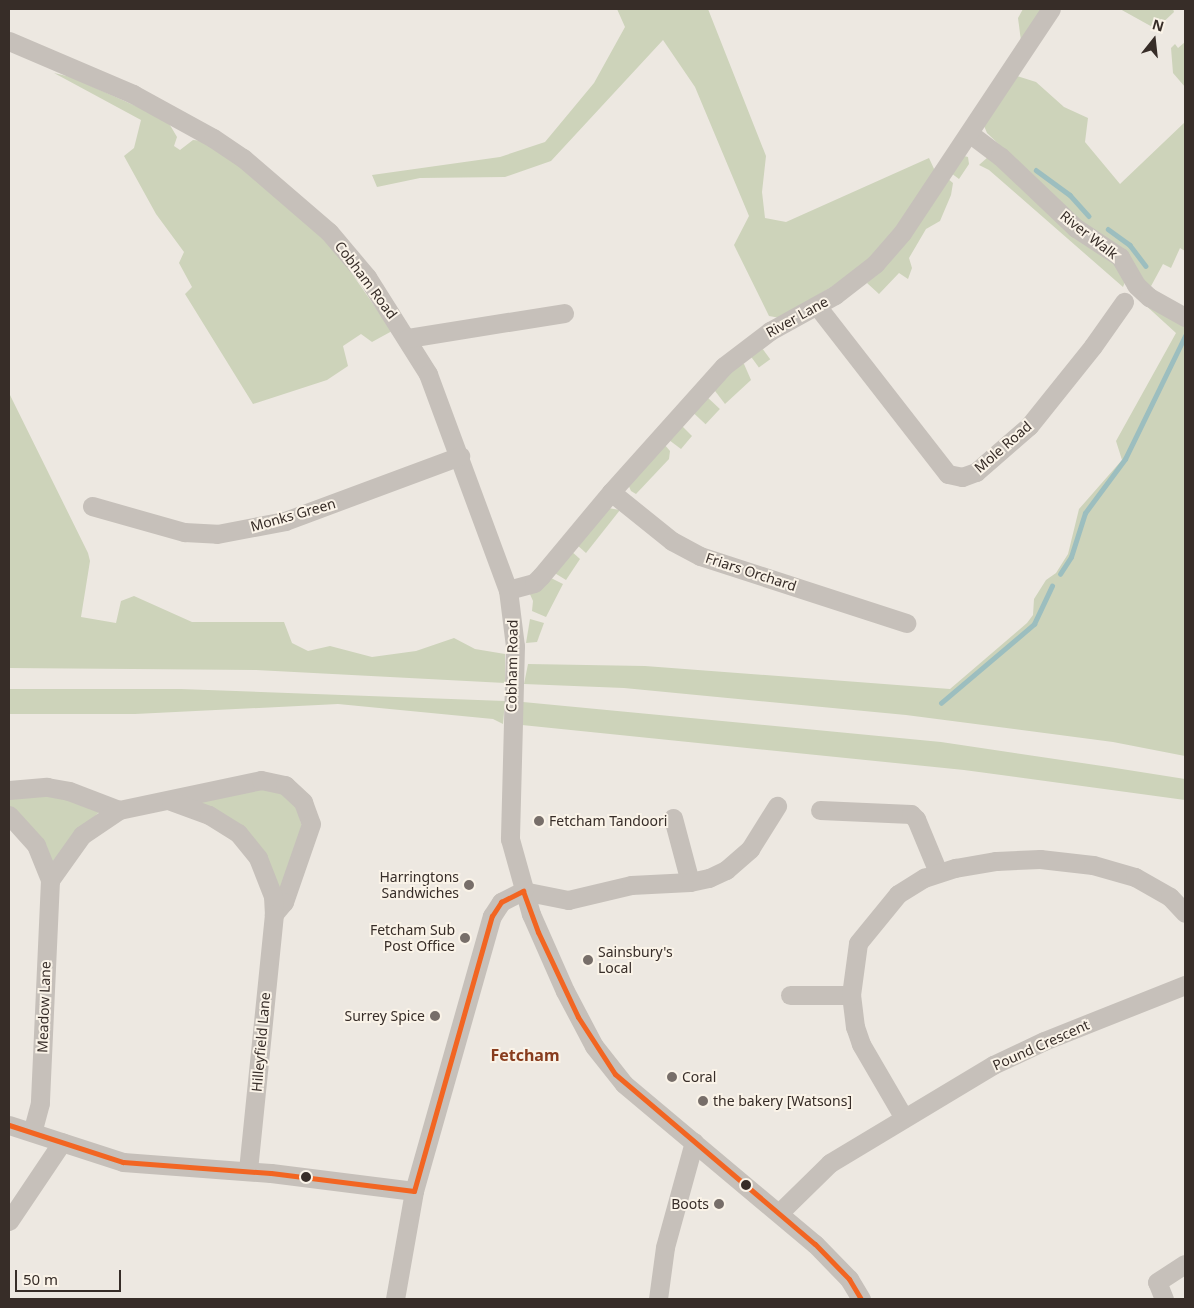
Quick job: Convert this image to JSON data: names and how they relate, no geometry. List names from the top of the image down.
{
  "streets": {
    "street": [
      "River Walk",
      "Cobham Road",
      "River Lane",
      "Mole Road",
      "Monks Green",
      "Friars Orchard",
      "Meadow Lane",
      "Hilleyfield Lane",
      "Pound Crescent"
    ]
  },
  "crossings": [
    ["River Walk", "River Lane"],
    ["Cobham Road", "River Lane"],
    ["Cobham Road", "Monks Green"],
    ["Cobham Road", "Pound Crescent"],
    ["River Lane", "Mole Road"],
    ["River Lane", "Friars Orchard"]
  ],
  "districts": ["Fetcham"],
  "places": [
    "Fetcham Tandoori",
    "Harringtons Sandwiches",
    "Fetcham Sub Post Office",
    "Sainsbury's Local",
    "Surrey Spice",
    "Coral",
    "the bakery [Watsons]",
    "Boots"
  ],
  "scale_bar": "50 m",
  "north": "top"
}
